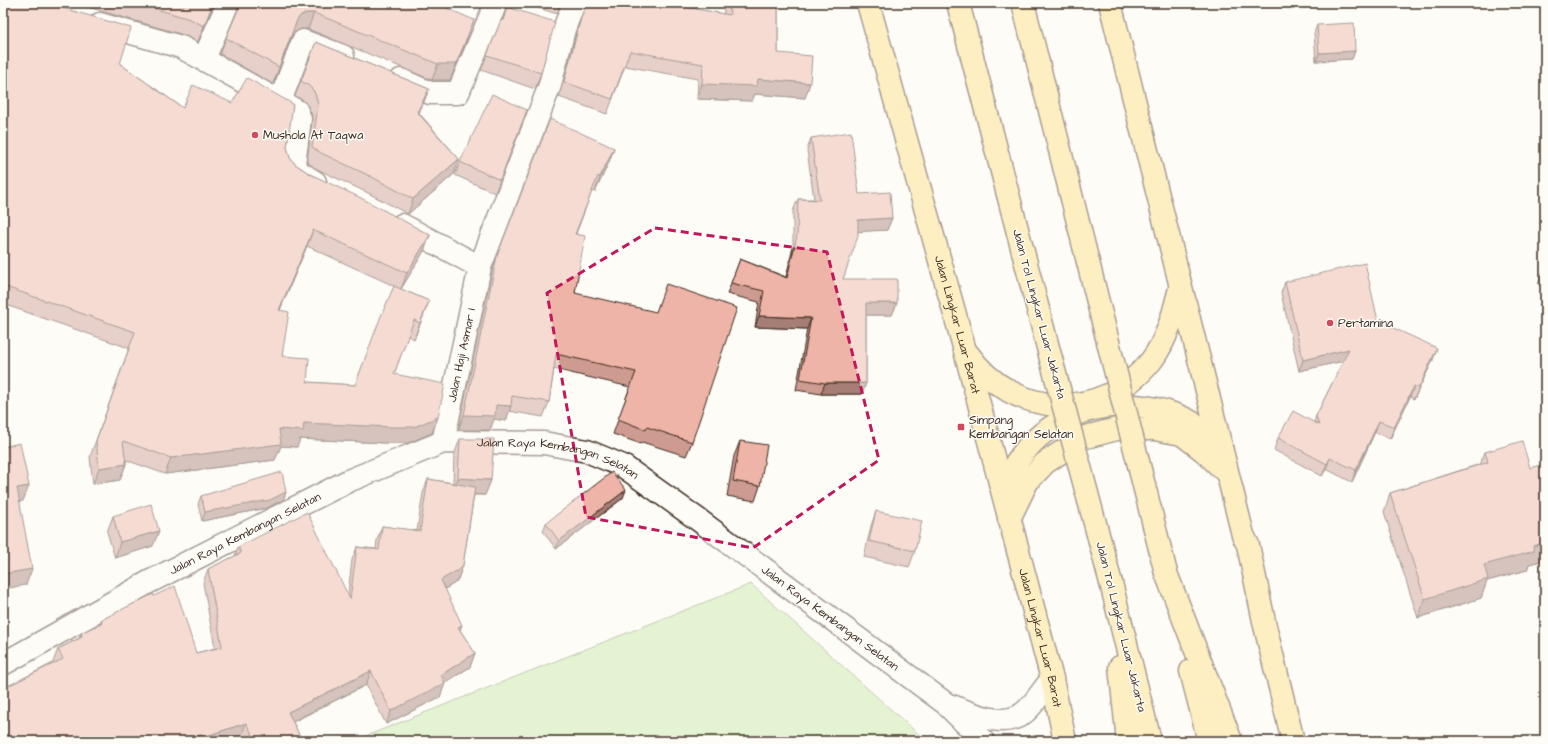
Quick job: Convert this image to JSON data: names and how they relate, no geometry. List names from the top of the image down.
{
  "streets": {
    "main road": ["Jalan Tol Lingkar Luar Jakarta", "Jalan Lingkar Luar Barat"],
    "street": ["Jalan Haji Asmar I", "Jalan Raya Kembangan Selatan"]
  },
  "crossings": [
    ["Jalan Lingkar Luar Barat", "Jalan Raya Kembangan Selatan"],
    ["Jalan Haji Asmar I", "Jalan Raya Kembangan Selatan"]
  ],
  "places": {
    "other": ["Mushola At Taqwa", "Pertamina"],
    "transit": ["Simpang Kembangan Selatan"]
  }
}
